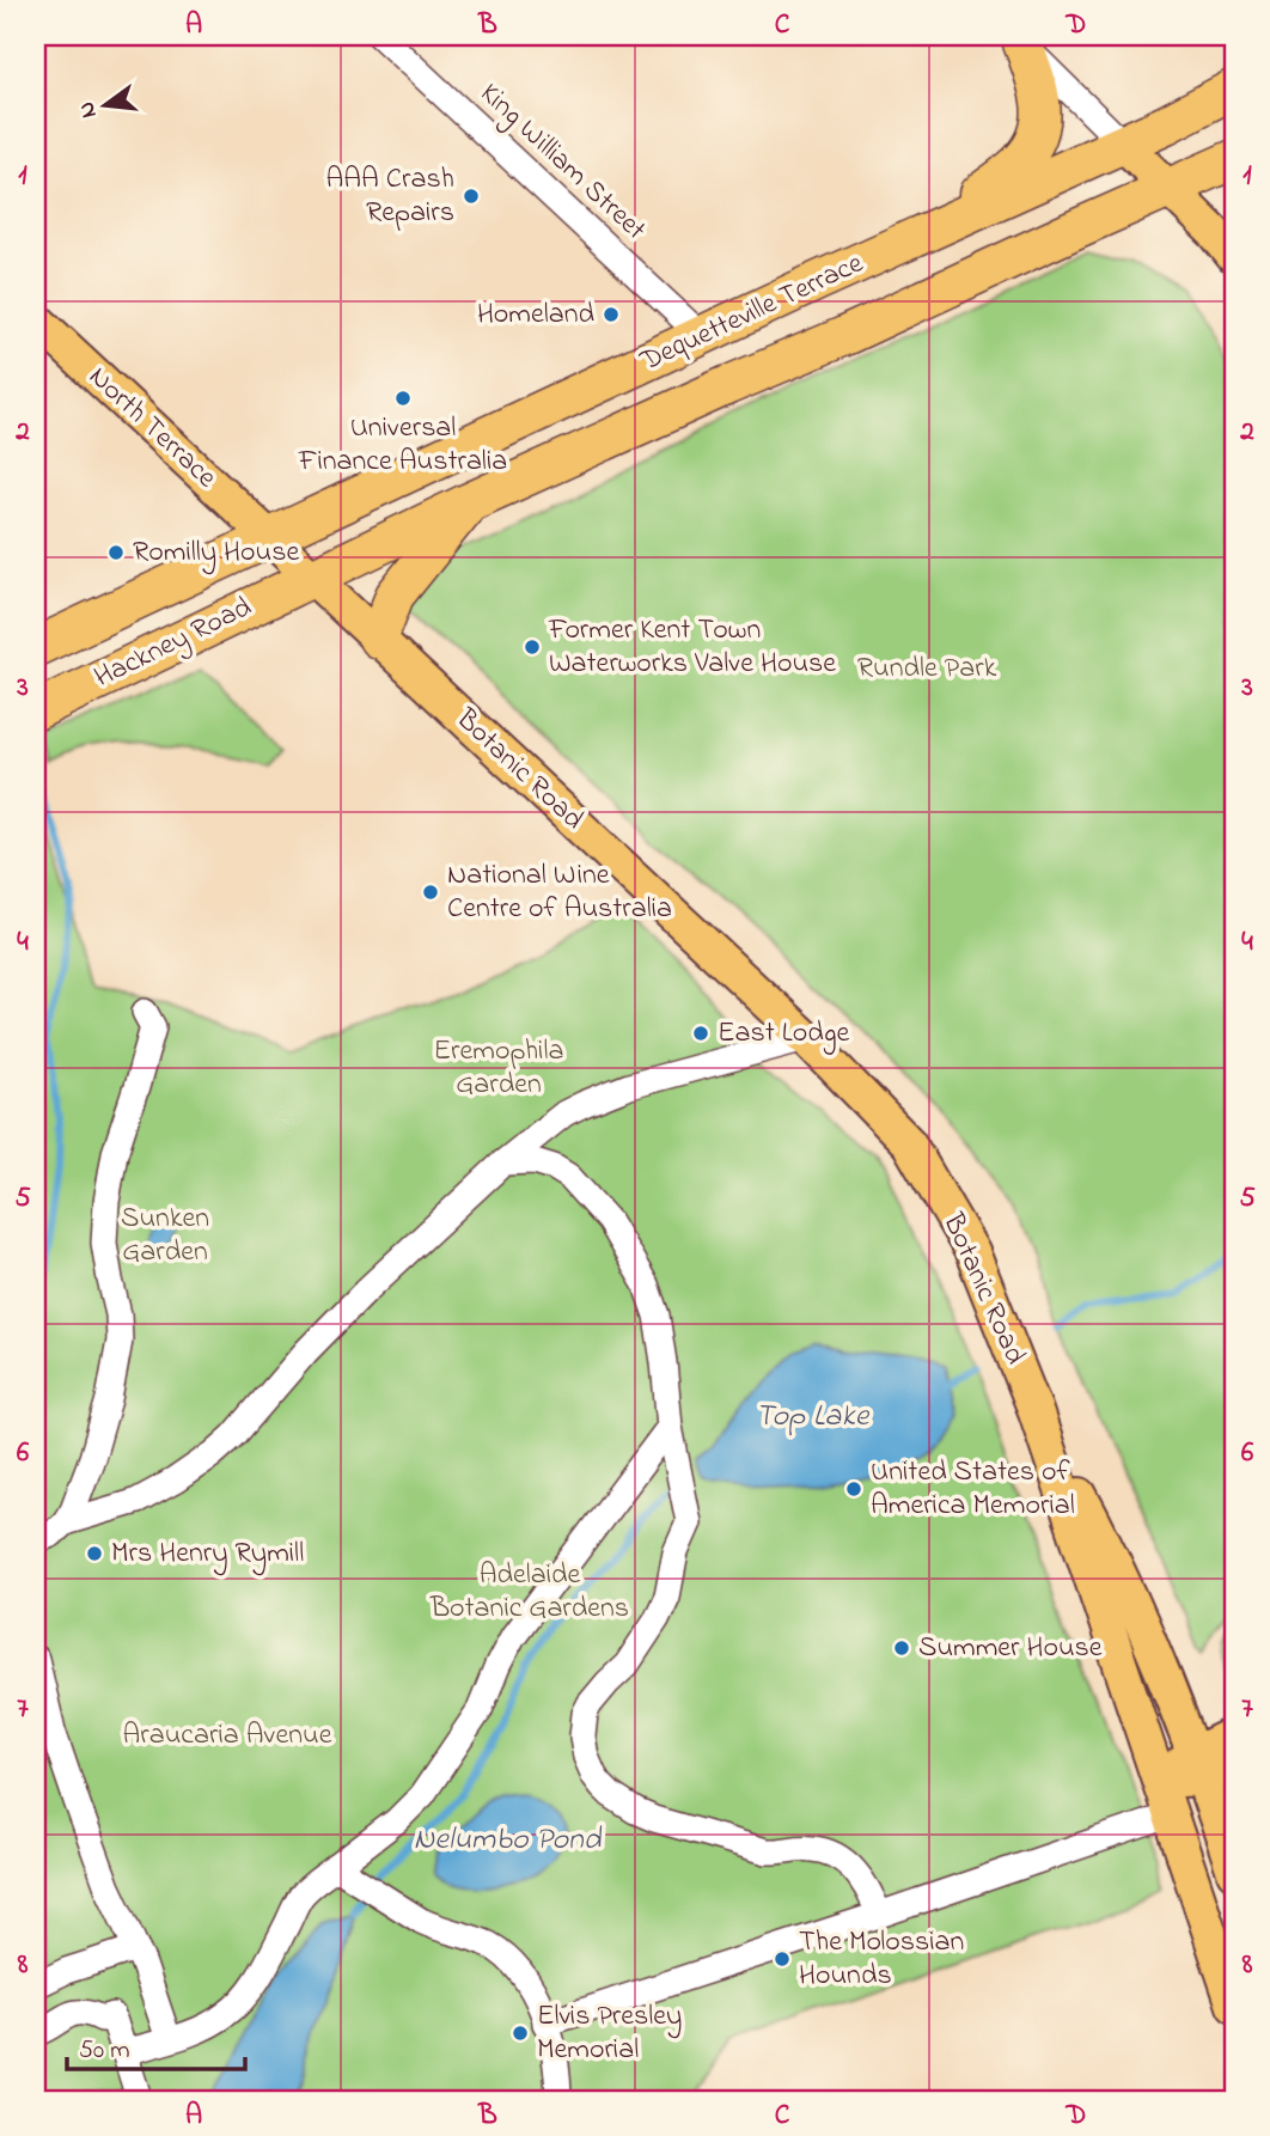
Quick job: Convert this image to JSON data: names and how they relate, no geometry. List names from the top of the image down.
{
  "streets": {
    "highway": ["Dequetteville Terrace", "Hackney Road"],
    "main road": ["North Terrace", "Botanic Road"],
    "street": ["King William Street"]
  },
  "crossings": [
    ["King William Street", "Dequetteville Terrace"],
    ["Dequetteville Terrace", "North Terrace"],
    ["Dequetteville Terrace", "Hackney Road"],
    ["Dequetteville Terrace", "Botanic Road"],
    ["North Terrace", "Hackney Road"],
    ["North Terrace", "Botanic Road"],
    ["Hackney Road", "Botanic Road"]
  ],
  "water": ["Top Lake", "Nelumbo Pond"],
  "parks": [
    "Rundle Park",
    "Eremophila Garden",
    "Sunken Garden",
    "Adelaide Botanic Gardens",
    "Araucaria Avenue"
  ],
  "places": [
    "AAA Crash Repairs",
    "Homeland",
    "Universal Finance Australia",
    "Romilly House",
    "Former Kent Town Waterworks Valve House",
    "National Wine Centre of Australia",
    "East Lodge",
    "United States of America Memorial",
    "Mrs Henry Rymill",
    "Summer House",
    "The Molossian Hounds",
    "Elvis Presley Memorial"
  ],
  "scale_bar": "50 m",
  "north": "left",
  "grid": {
    "columns": [
      "A",
      "B",
      "C",
      "D"
    ],
    "rows": [
      "1",
      "2",
      "3",
      "4",
      "5",
      "6",
      "7",
      "8"
    ]
  }
}
